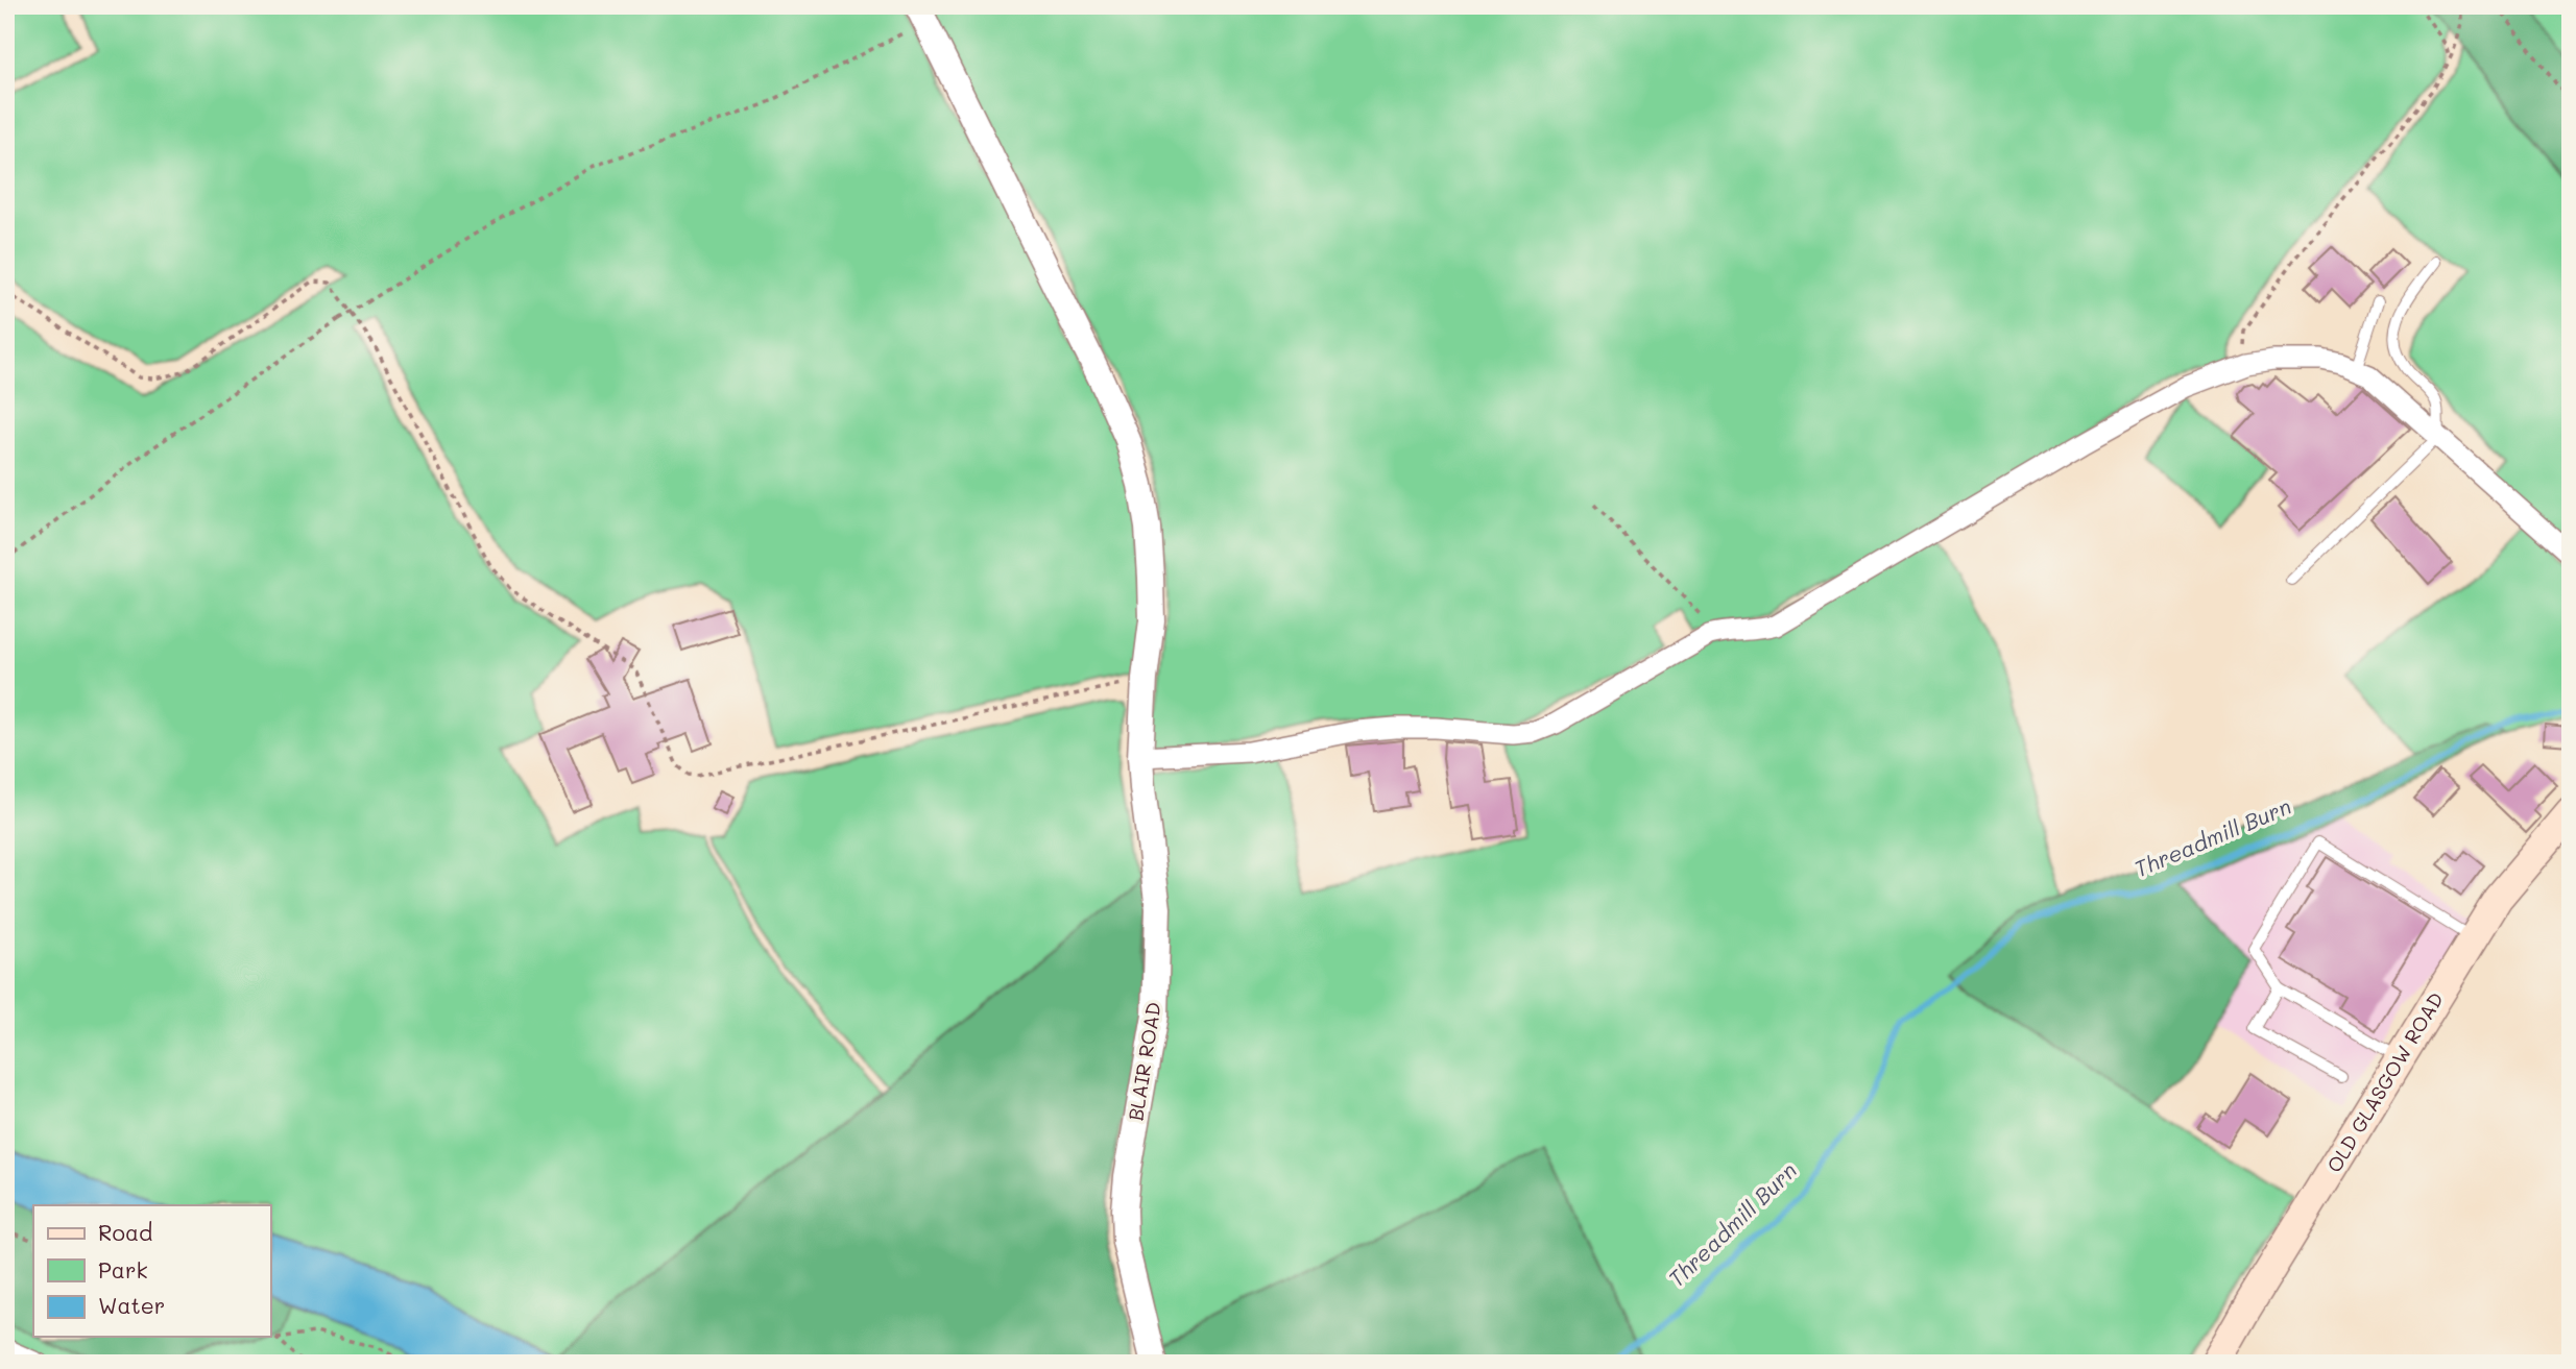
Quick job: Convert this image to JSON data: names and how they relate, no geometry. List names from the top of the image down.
{
  "streets": {
    "main road": ["OLD GLASGOW ROAD"],
    "street": ["BLAIR ROAD"]
  },
  "water": ["Threadmill Burn"],
  "legend": ["Road", "Park", "Water"]
}
